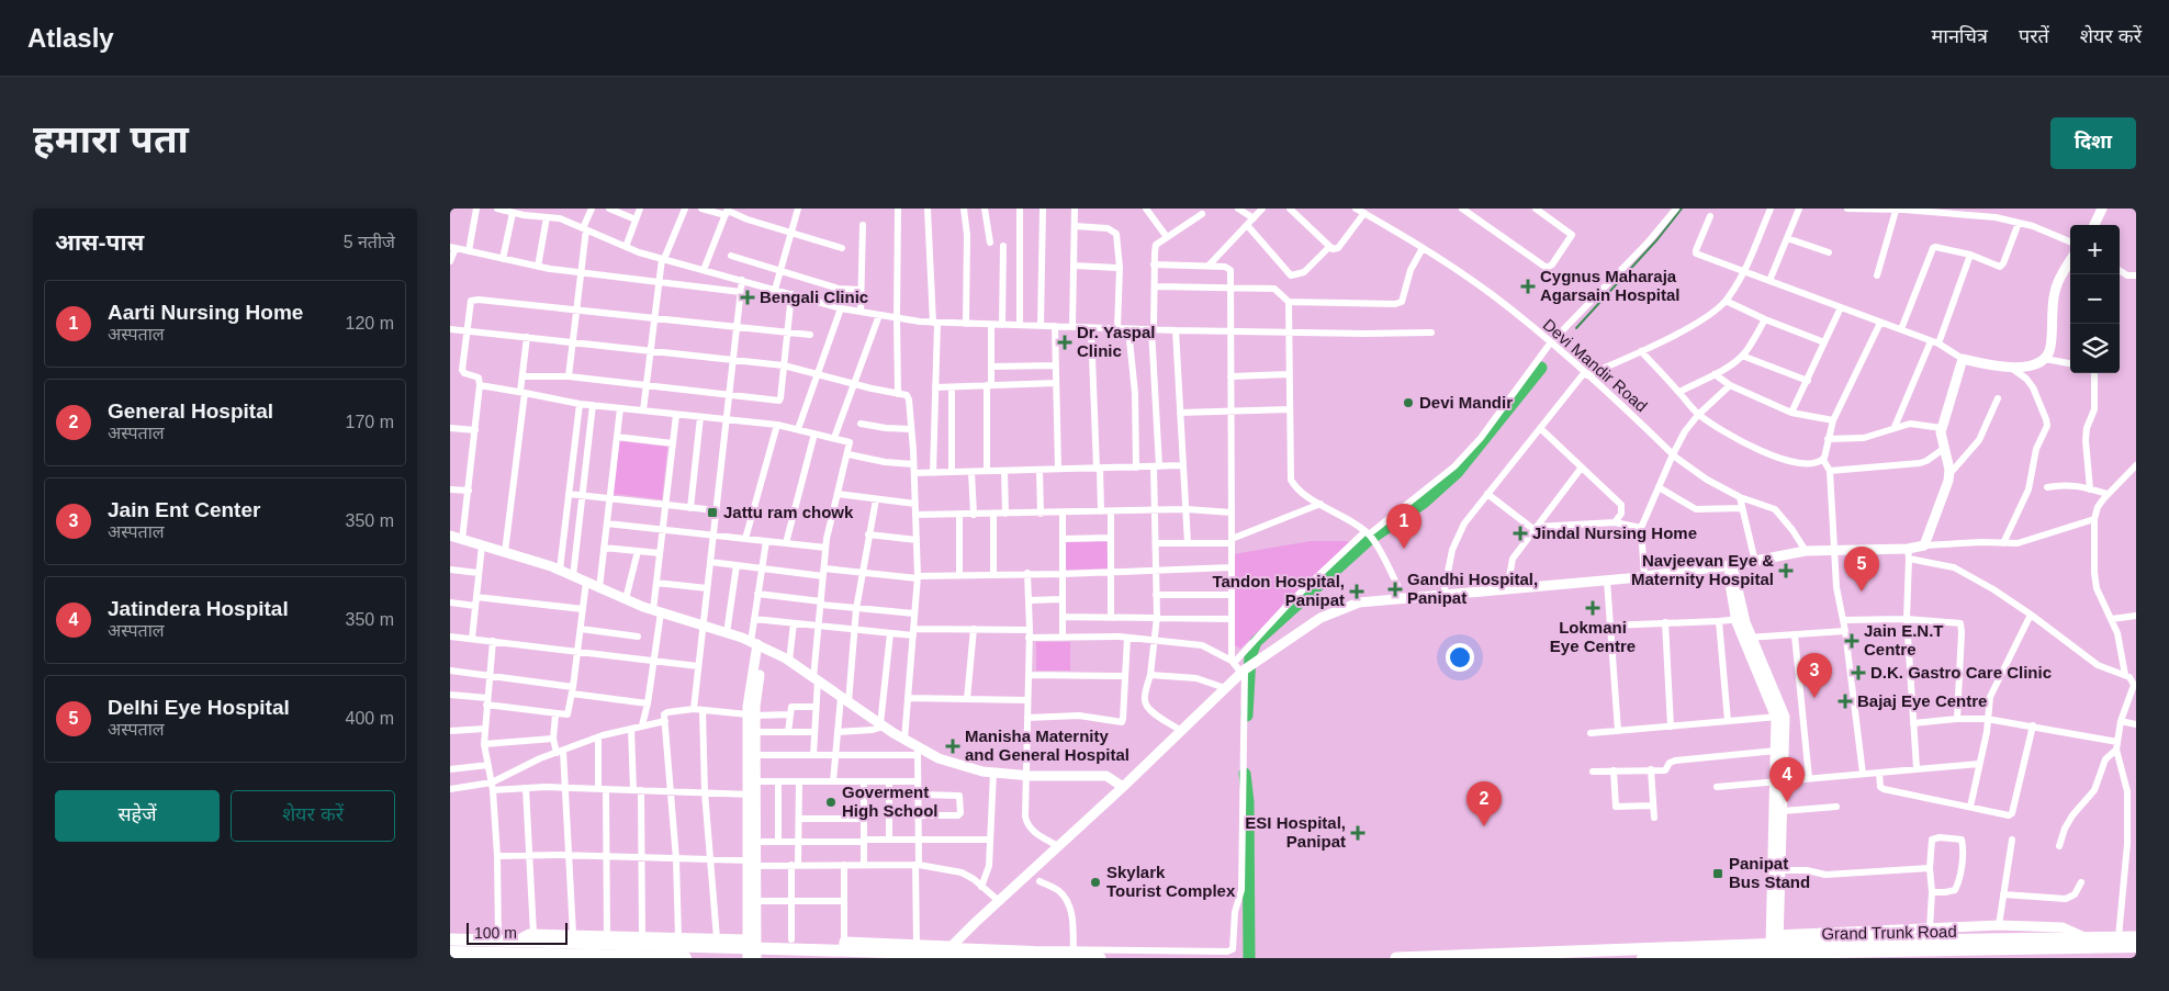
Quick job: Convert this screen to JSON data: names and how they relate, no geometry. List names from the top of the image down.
{
  "streets": {
    "highway": ["Grand Trunk Road"],
    "street": ["Devi Mandir Road"]
  },
  "places": {
    "health": [
      "Cygnus Maharaja Agarsain Hospital",
      "Bengali Clinic",
      "Dr. Yaspal Clinic",
      "Jindal Nursing Home",
      "Navjeevan Eye & Maternity Hospital",
      "Gandhi Hospital, Panipat",
      "Tandon Hospital, Panipat",
      "Lokmani Eye Centre",
      "Jain E.N.T Centre",
      "D.K. Gastro Care Clinic",
      "Bajaj Eye Centre",
      "Manisha Maternity and General Hospital",
      "ESI Hospital, Panipat"
    ],
    "other": ["Devi Mandir", "Goverment High School", "Skylark Tourist Complex"],
    "transit": ["Jattu ram chowk", "Panipat Bus Stand"]
  },
  "scale_bar": "100 m",
  "page": {
    "header": "Atlasly",
    "nav": ["मानचित्र", "परतें", "शेयर करें"],
    "title": "हमारा पता",
    "buttons": [
      "दिशा",
      ["सहेजें", "शेयर करें"]
    ],
    "heading": ["आस-पास", "5 नतीजे"],
    "map_buttons": ["+", "−"],
    "list": [
      {
        "mark": "1",
        "name": "Aarti Nursing Home",
        "note": "अस्पताल",
        "value": "120 m"
      },
      {
        "mark": "2",
        "name": "General Hospital",
        "note": "अस्पताल",
        "value": "170 m"
      },
      {
        "mark": "3",
        "name": "Jain Ent Center",
        "note": "अस्पताल",
        "value": "350 m"
      },
      {
        "mark": "4",
        "name": "Jatindera Hospital",
        "note": "अस्पताल",
        "value": "350 m"
      },
      {
        "mark": "5",
        "name": "Delhi Eye Hospital",
        "note": "अस्पताल",
        "value": "400 m"
      }
    ],
    "pins": [
      "1",
      "5",
      "3",
      "4",
      "2"
    ],
    "scale": "100 m"
  }
}
